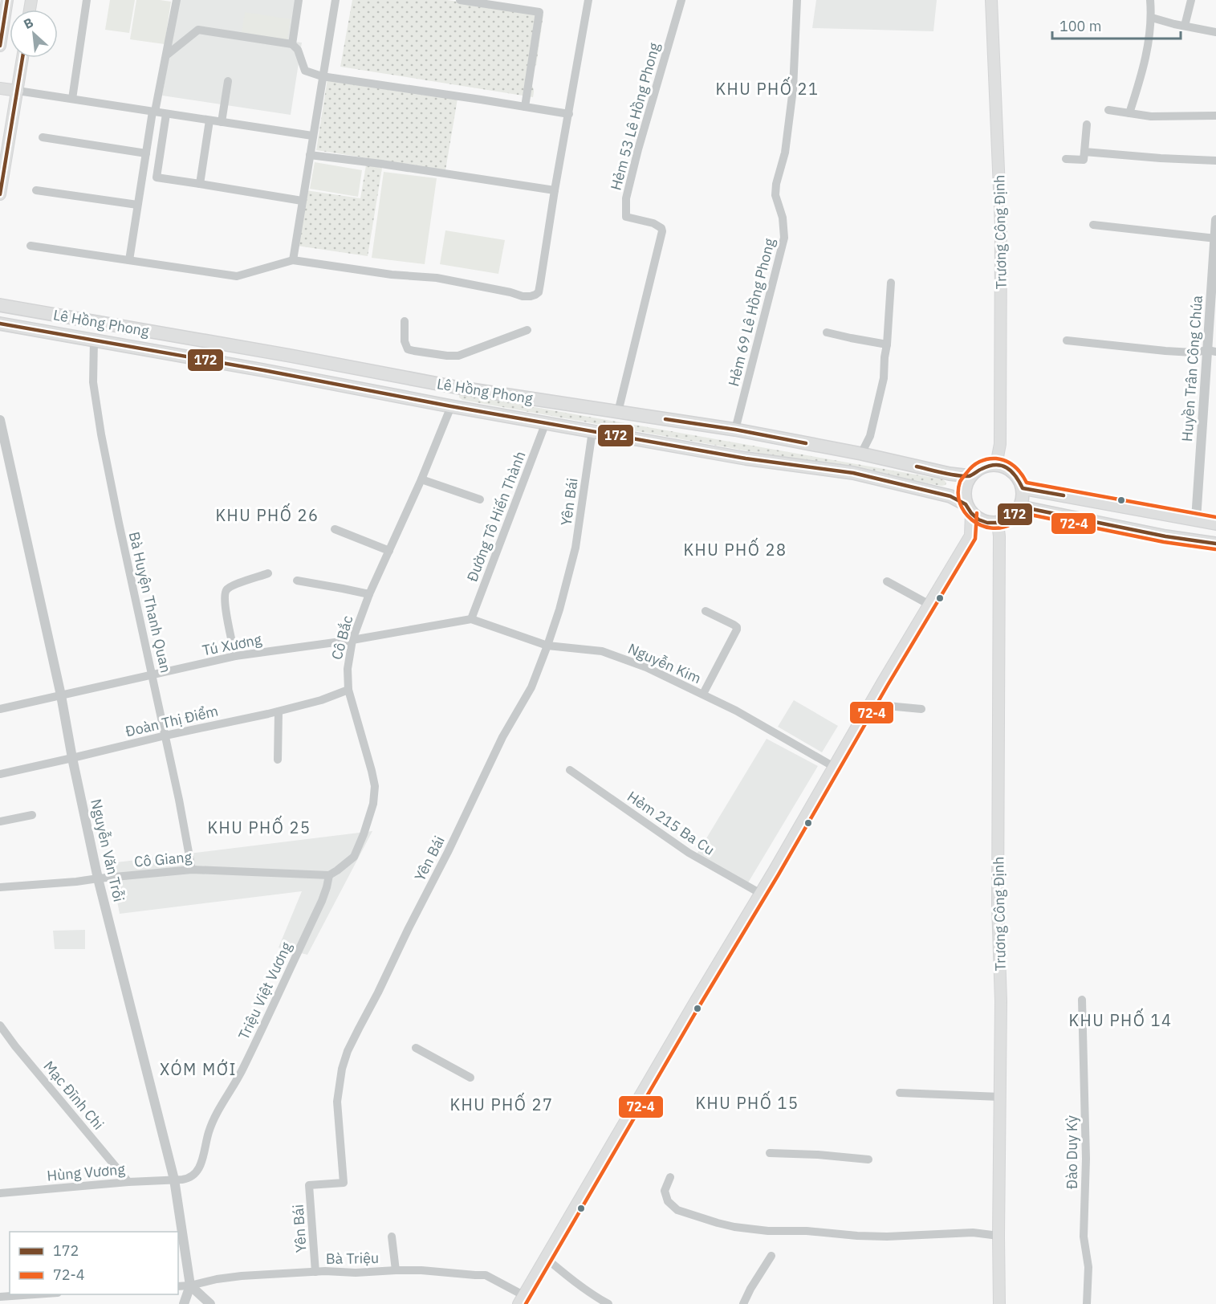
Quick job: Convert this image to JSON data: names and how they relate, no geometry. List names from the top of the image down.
{
  "streets": {
    "main road": ["Trương Công Định", "Lê Hồng Phong"],
    "street": [
      "Hẻm 53 Lê Hồng Phong",
      "Hẻm 69 Lê Hồng Phong",
      "Huyền Trân Công Chúa",
      "Yên Bái",
      "Đường Tô Hiến Thành",
      "Bà Huyện Thanh Quan",
      "Cô Bắc",
      "Tú Xương",
      "Nguyễn Kim",
      "Đoàn Thị Điểm",
      "Hẻm 215 Ba Cu",
      "Nguyễn Văn Trỗi",
      "Cô Giang",
      "Triệu Việt Vương",
      "Mạc Đĩnh Chi",
      "Đào Duy Kỳ",
      "Hùng Vương",
      "Bà Triệu"
    ]
  },
  "crossings": [
    ["Hẻm 53 Lê Hồng Phong", "Lê Hồng Phong"],
    ["Trương Công Định", "Lê Hồng Phong"],
    ["Hẻm 69 Lê Hồng Phong", "Lê Hồng Phong"],
    ["Lê Hồng Phong", "Yên Bái"],
    ["Lê Hồng Phong", "Đường Tô Hiến Thành"],
    ["Lê Hồng Phong", "Bà Huyện Thanh Quan"],
    ["Lê Hồng Phong", "Cô Bắc"],
    ["Yên Bái", "Nguyễn Kim"],
    ["Yên Bái", "Bà Triệu"],
    ["Đường Tô Hiến Thành", "Tú Xương"],
    ["Đường Tô Hiến Thành", "Nguyễn Kim"],
    ["Bà Huyện Thanh Quan", "Tú Xương"],
    ["Bà Huyện Thanh Quan", "Đoàn Thị Điểm"],
    ["Bà Huyện Thanh Quan", "Cô Giang"],
    ["Cô Bắc", "Tú Xương"],
    ["Cô Bắc", "Đoàn Thị Điểm"],
    ["Cô Bắc", "Cô Giang"],
    ["Cô Bắc", "Triệu Việt Vương"],
    ["Tú Xương", "Nguyễn Kim"],
    ["Tú Xương", "Nguyễn Văn Trỗi"],
    ["Đoàn Thị Điểm", "Nguyễn Văn Trỗi"],
    ["Nguyễn Văn Trỗi", "Cô Giang"],
    ["Nguyễn Văn Trỗi", "Triệu Việt Vương"],
    ["Nguyễn Văn Trỗi", "Hùng Vương"],
    ["Nguyễn Văn Trỗi", "Bà Triệu"],
    ["Cô Giang", "Triệu Việt Vương"],
    ["Triệu Việt Vương", "Hùng Vương"],
    ["Mạc Đĩnh Chi", "Hùng Vương"]
  ],
  "districts": [
    "KHU PHỐ 21",
    "KHU PHỐ 26",
    "KHU PHỐ 28",
    "KHU PHỐ 25",
    "KHU PHỐ 14",
    "XÓM MỚI",
    "KHU PHỐ 15",
    "KHU PHỐ 27"
  ],
  "lines": ["transit line 172", "transit line 72-4"],
  "legend": ["172", "72-4"],
  "scale_bar": "100 m",
  "north": "top left"
}
